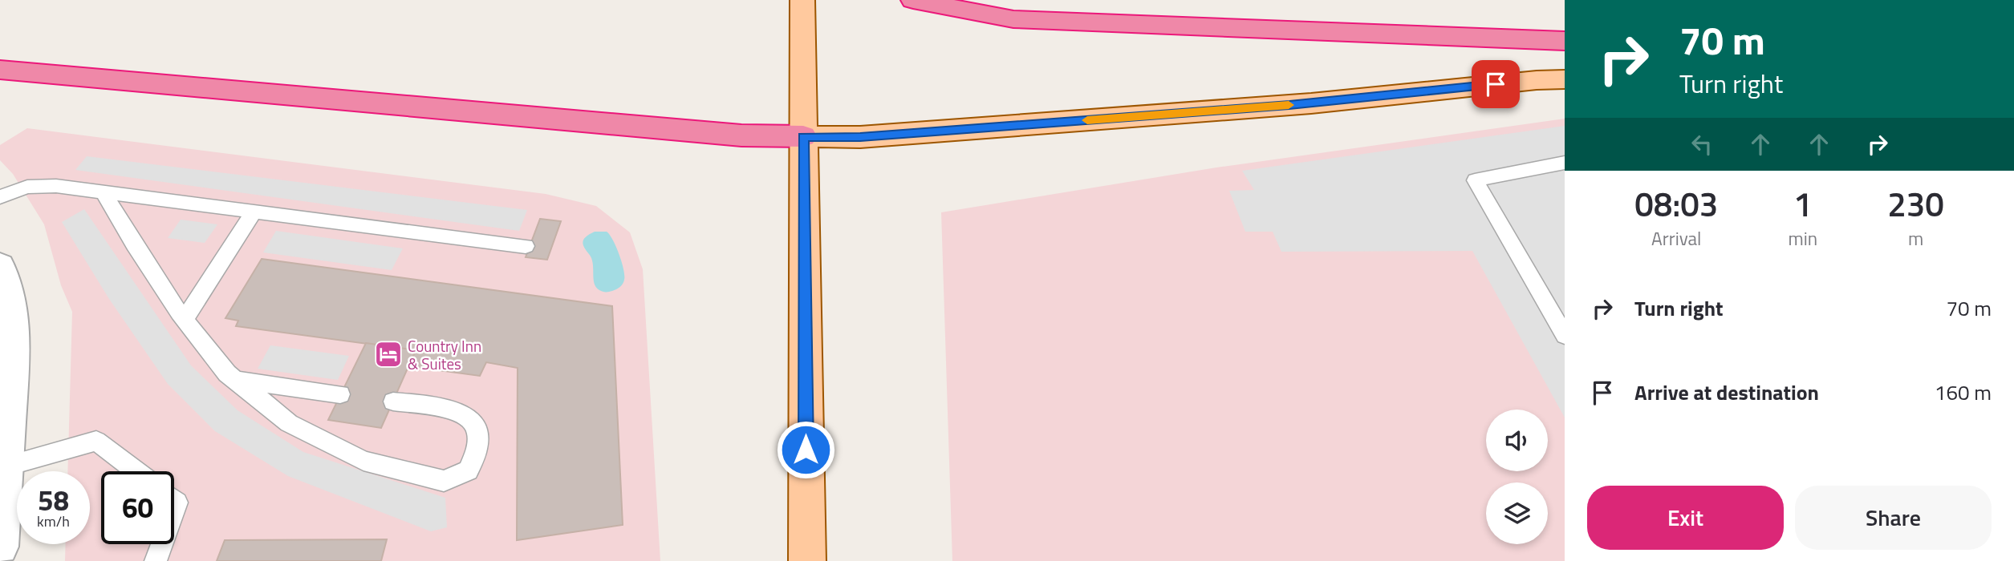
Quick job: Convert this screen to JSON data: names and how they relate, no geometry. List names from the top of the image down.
{
  "places": {
    "hotel": ["Country Inn & Suites"]
  },
  "page": {
    "turn": ["70 m", "Turn right"],
    "eta": [
      "08:03",
      "Arrival",
      "1",
      "min",
      "230",
      "m"
    ],
    "list": [
      {
        "name": "Turn right",
        "value": "70 m"
      },
      {
        "name": "Arrive at destination",
        "value": "160 m"
      }
    ],
    "speed": "58 km/h",
    "limit": "60",
    "buttons": ["Exit", "Share"]
  }
}
